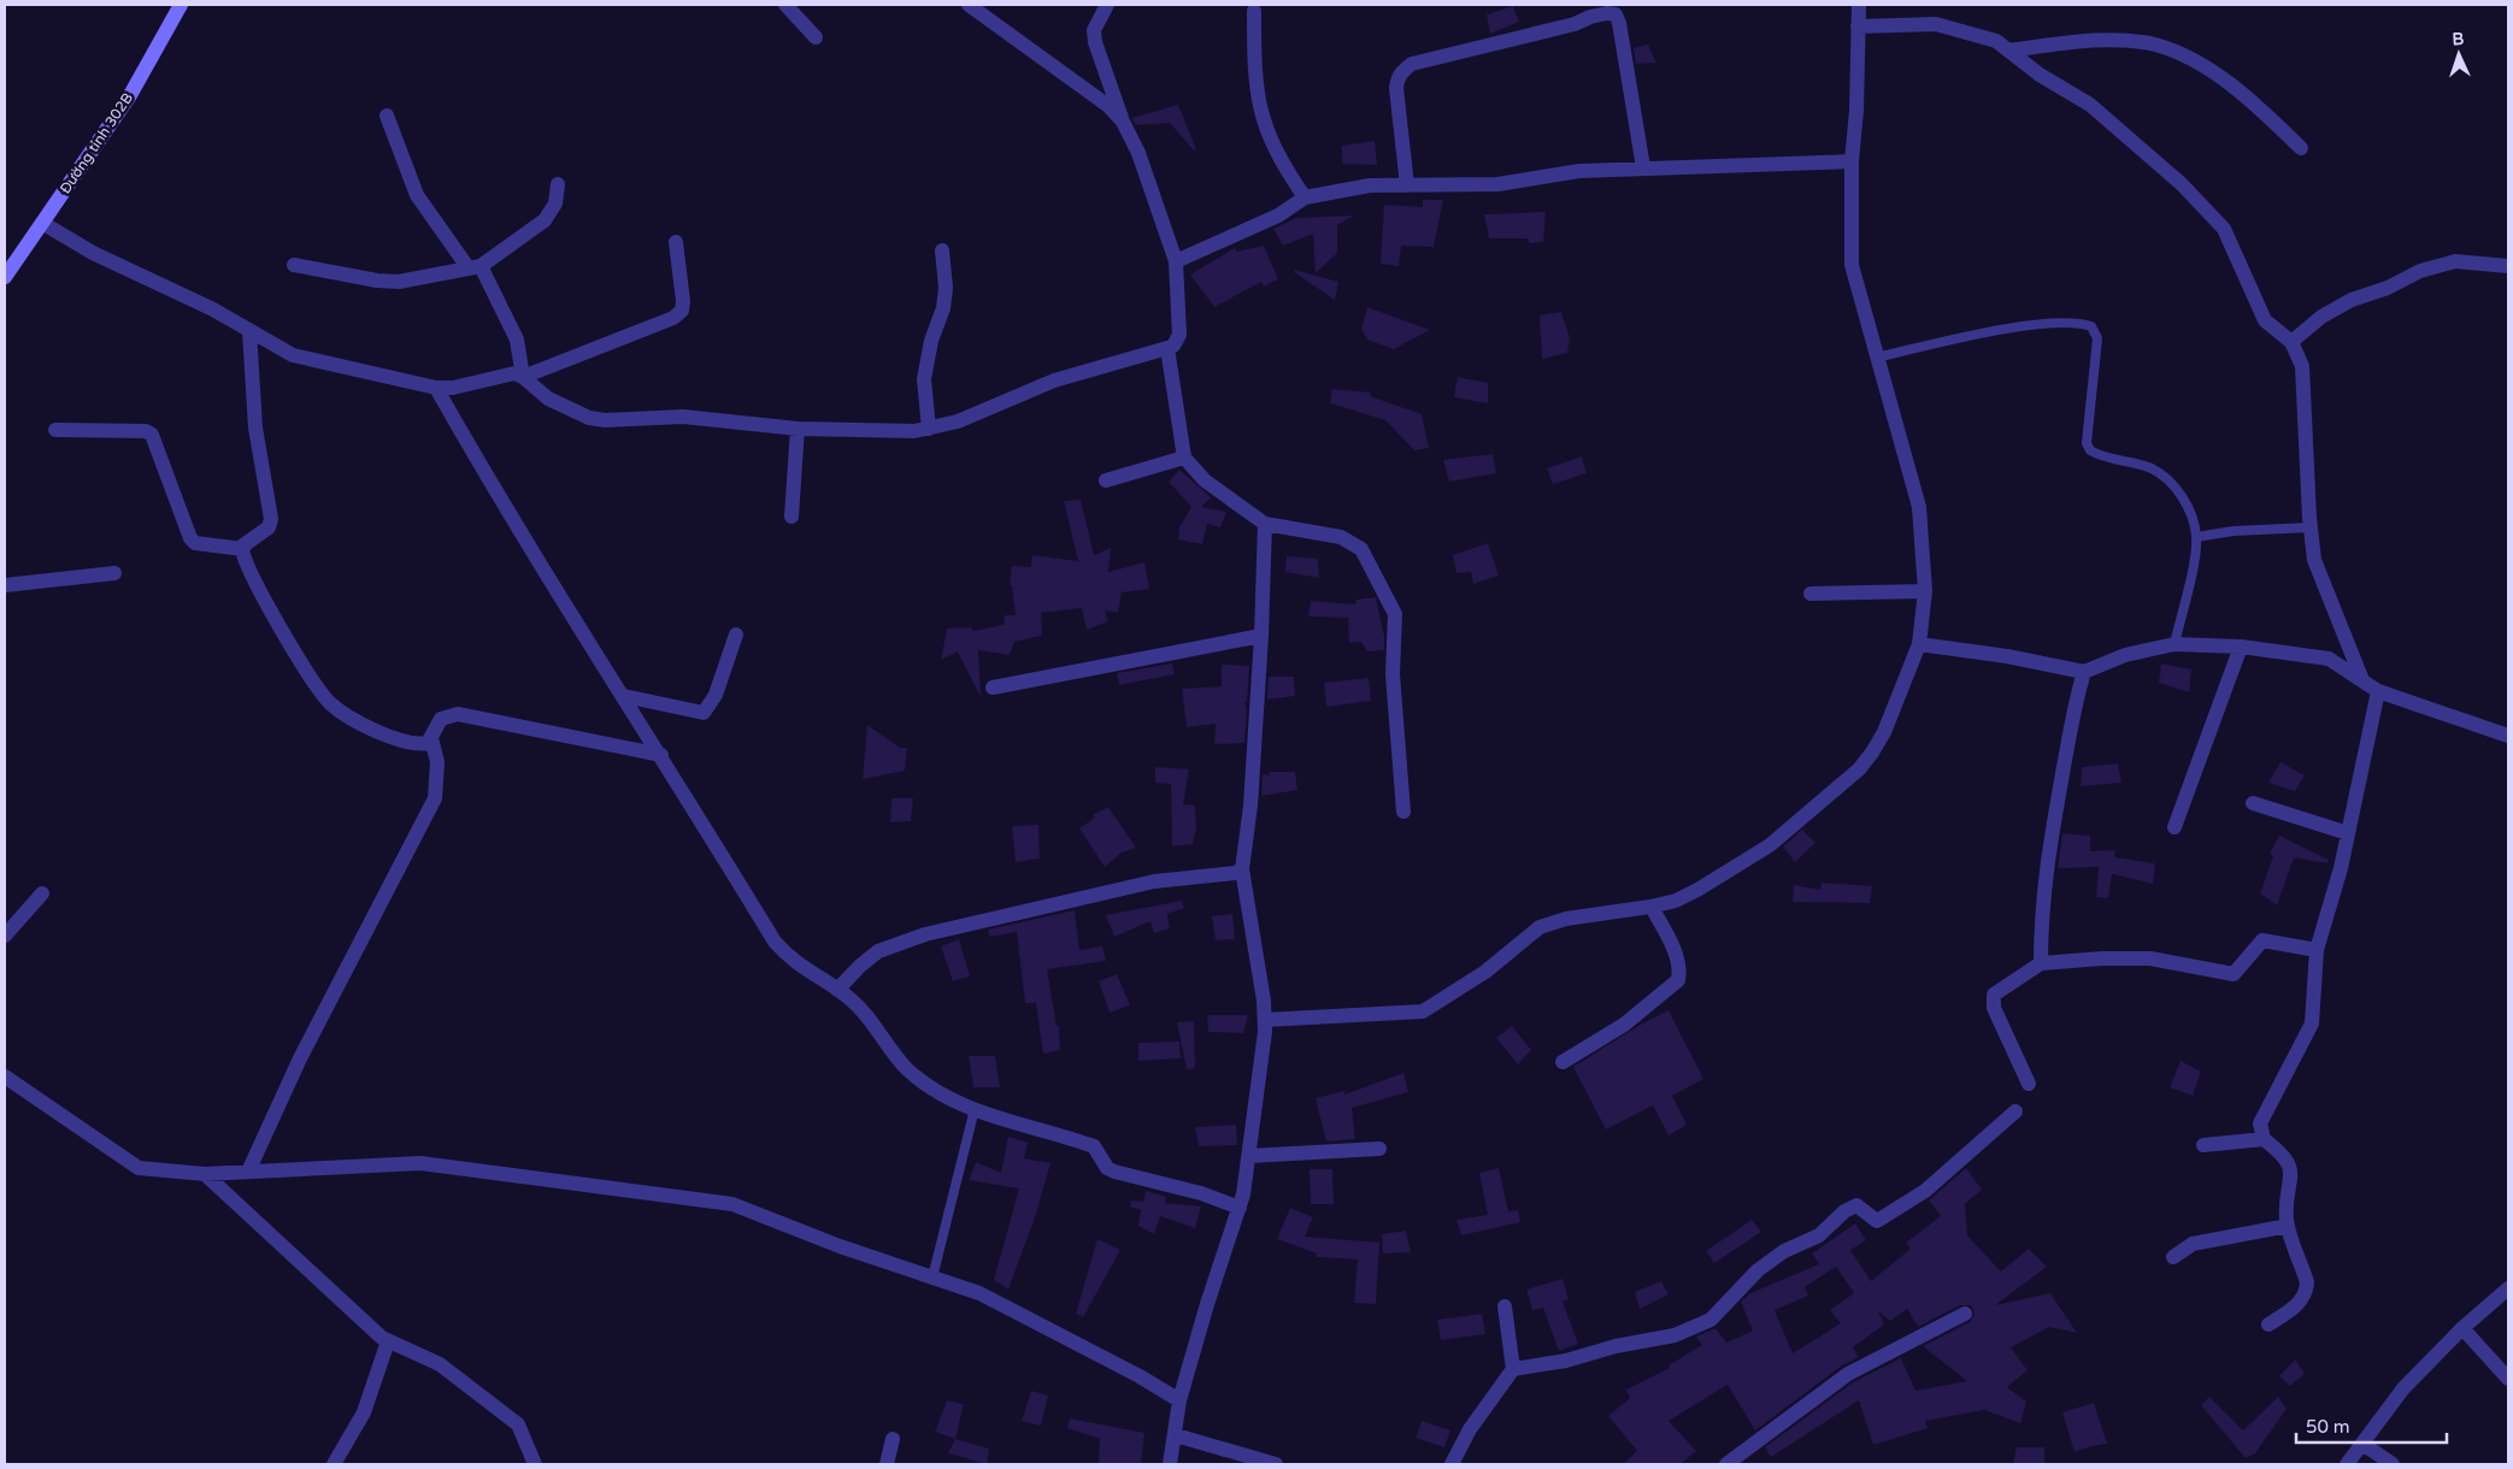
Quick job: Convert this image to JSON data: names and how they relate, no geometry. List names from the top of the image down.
{
  "streets": {
    "main road": ["Đường tỉnh 302B"]
  },
  "scale_bar": "50 m",
  "north": "top"
}
